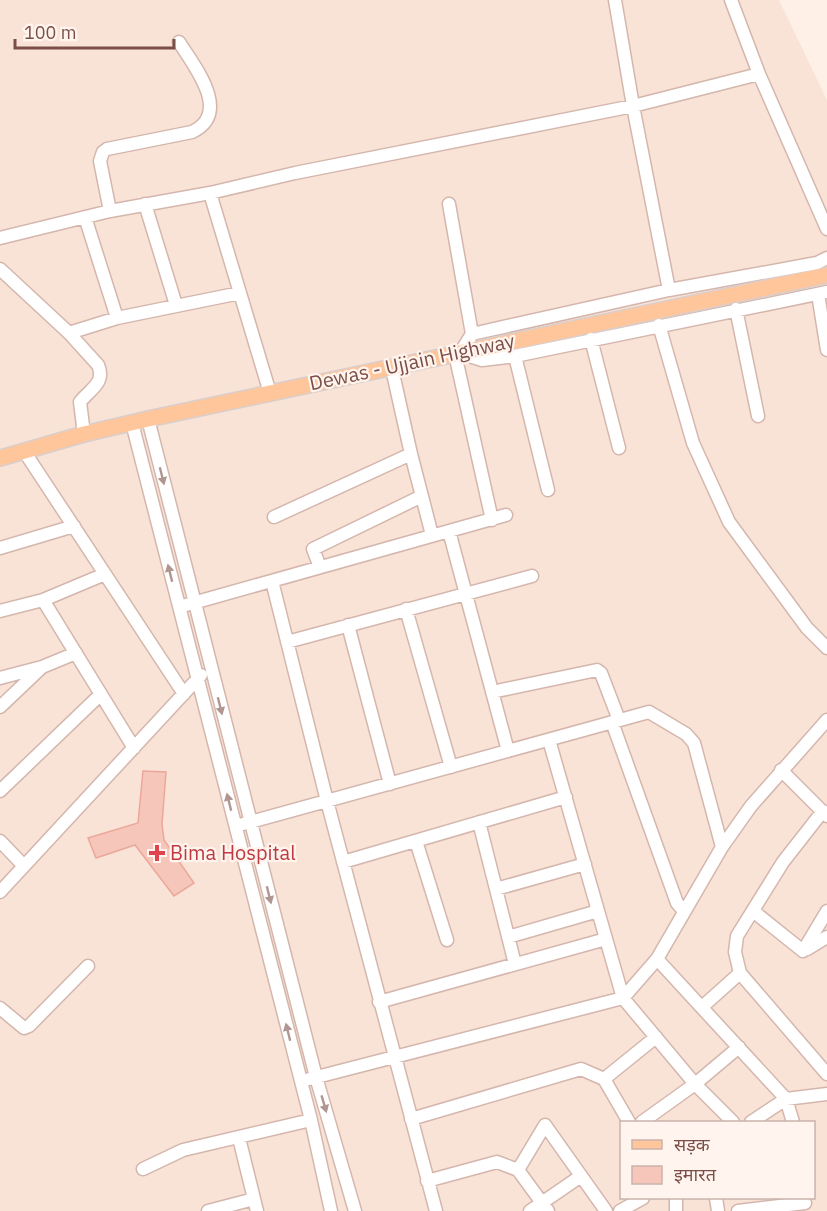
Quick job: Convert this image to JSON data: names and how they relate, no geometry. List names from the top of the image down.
{
  "streets": {
    "main road": ["Dewas - Ujjain Highway"]
  },
  "places": {
    "health": ["Bima Hospital"]
  },
  "legend": ["सड़क", "इमारत"],
  "scale_bar": "100 m"
}
